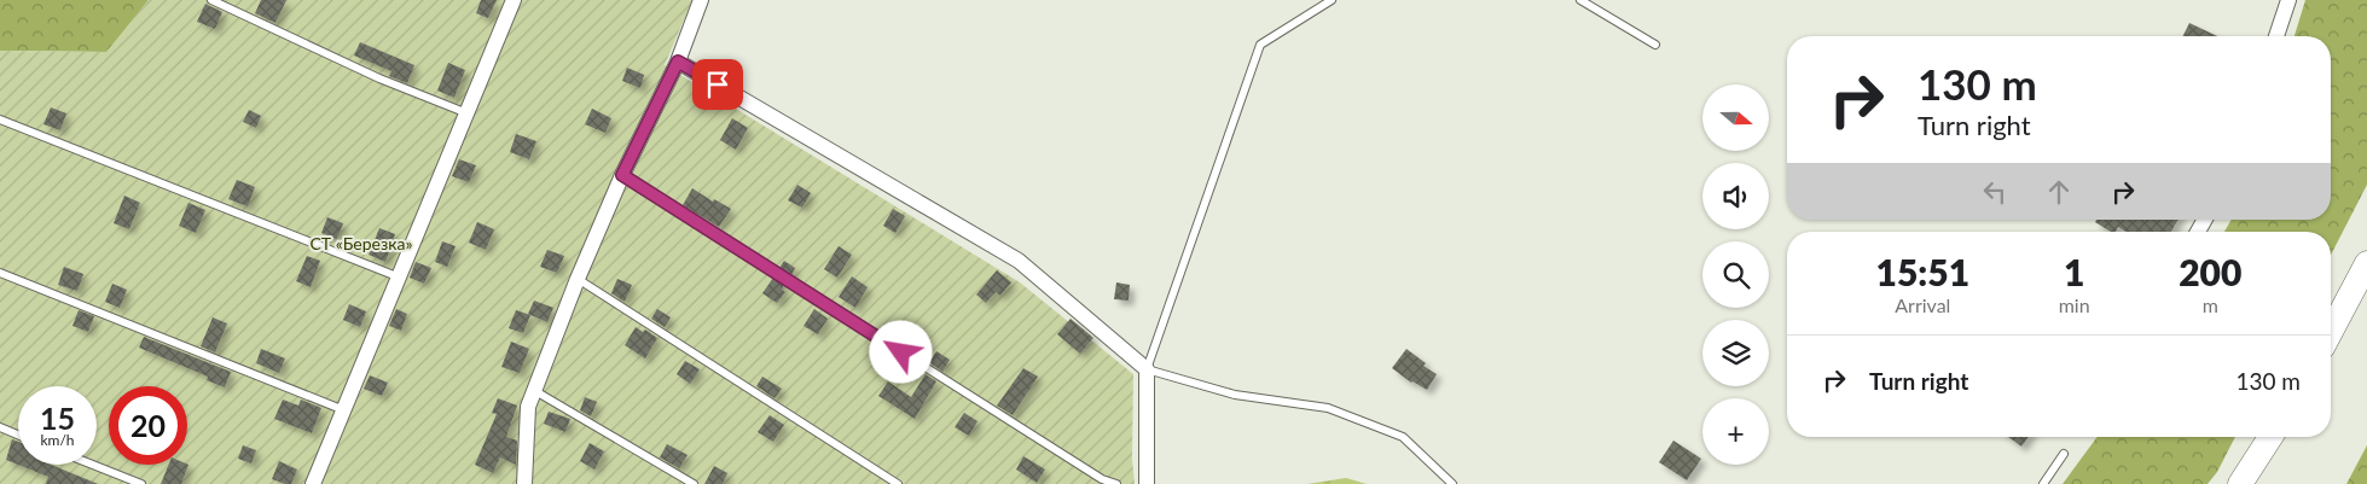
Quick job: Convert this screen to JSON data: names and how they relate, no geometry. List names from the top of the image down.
{
  "parks": ["СТ «Березка»"],
  "north": "right",
  "page": {
    "turn": ["130 m", "Turn right"],
    "map_buttons": "+",
    "eta": [
      "15:51",
      "Arrival",
      "1",
      "min",
      "200",
      "m"
    ],
    "list": [
      {
        "name": "Turn right",
        "value": "130 m"
      }
    ],
    "speed": "15 km/h",
    "limit": "20"
  }
}
